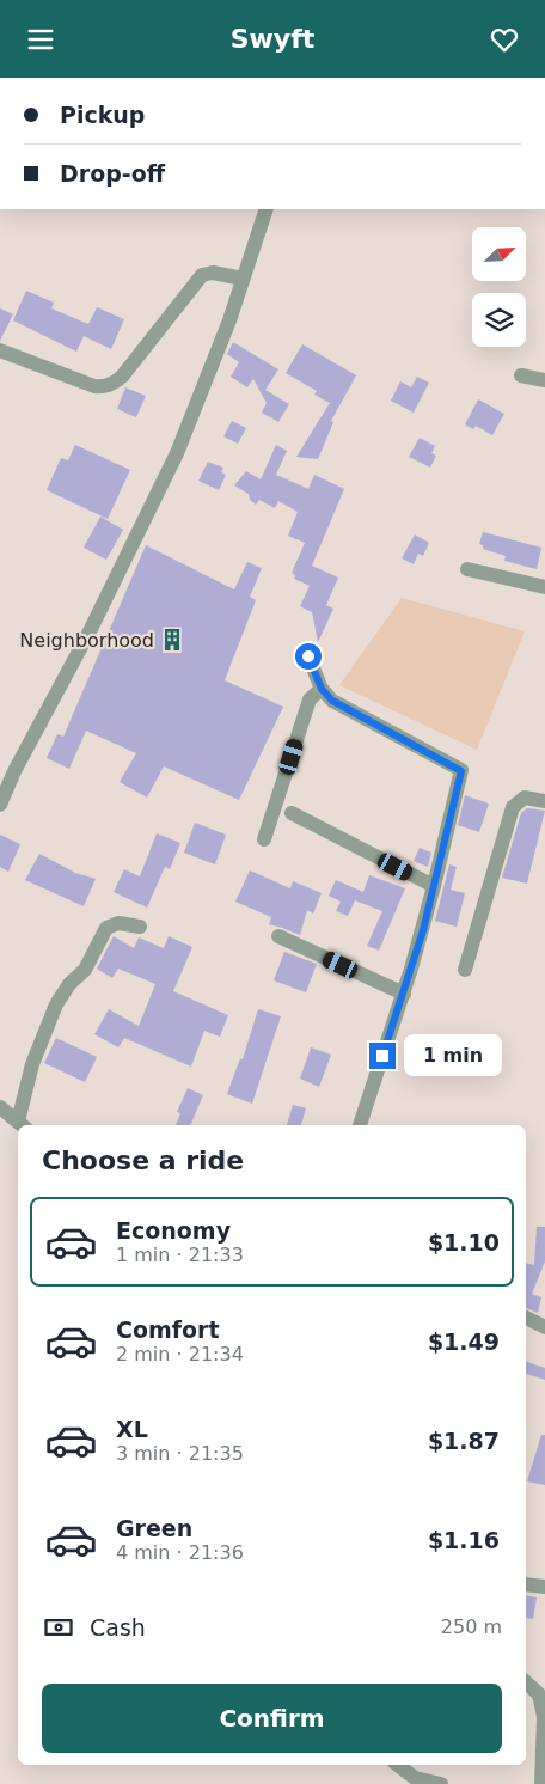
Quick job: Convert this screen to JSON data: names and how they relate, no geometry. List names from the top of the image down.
{
  "places": {
    "building": ["Neighborhood"]
  },
  "north": "top right",
  "page": {
    "header": "Swyft",
    "banner": ["Pickup", "Drop-off"],
    "bubble": "1 min",
    "heading": "Choose a ride",
    "list": [
      {
        "name": "Economy",
        "note": "1 min · 21:33",
        "value": "$1.10"
      },
      {
        "name": "Comfort",
        "note": "2 min · 21:34",
        "value": "$1.49"
      },
      {
        "name": "XL",
        "note": "3 min · 21:35",
        "value": "$1.87"
      },
      {
        "name": "Green",
        "note": "4 min · 21:36",
        "value": "$1.16"
      }
    ],
    "pay": ["Cash", "250 m"],
    "buttons": "Confirm"
  }
}
